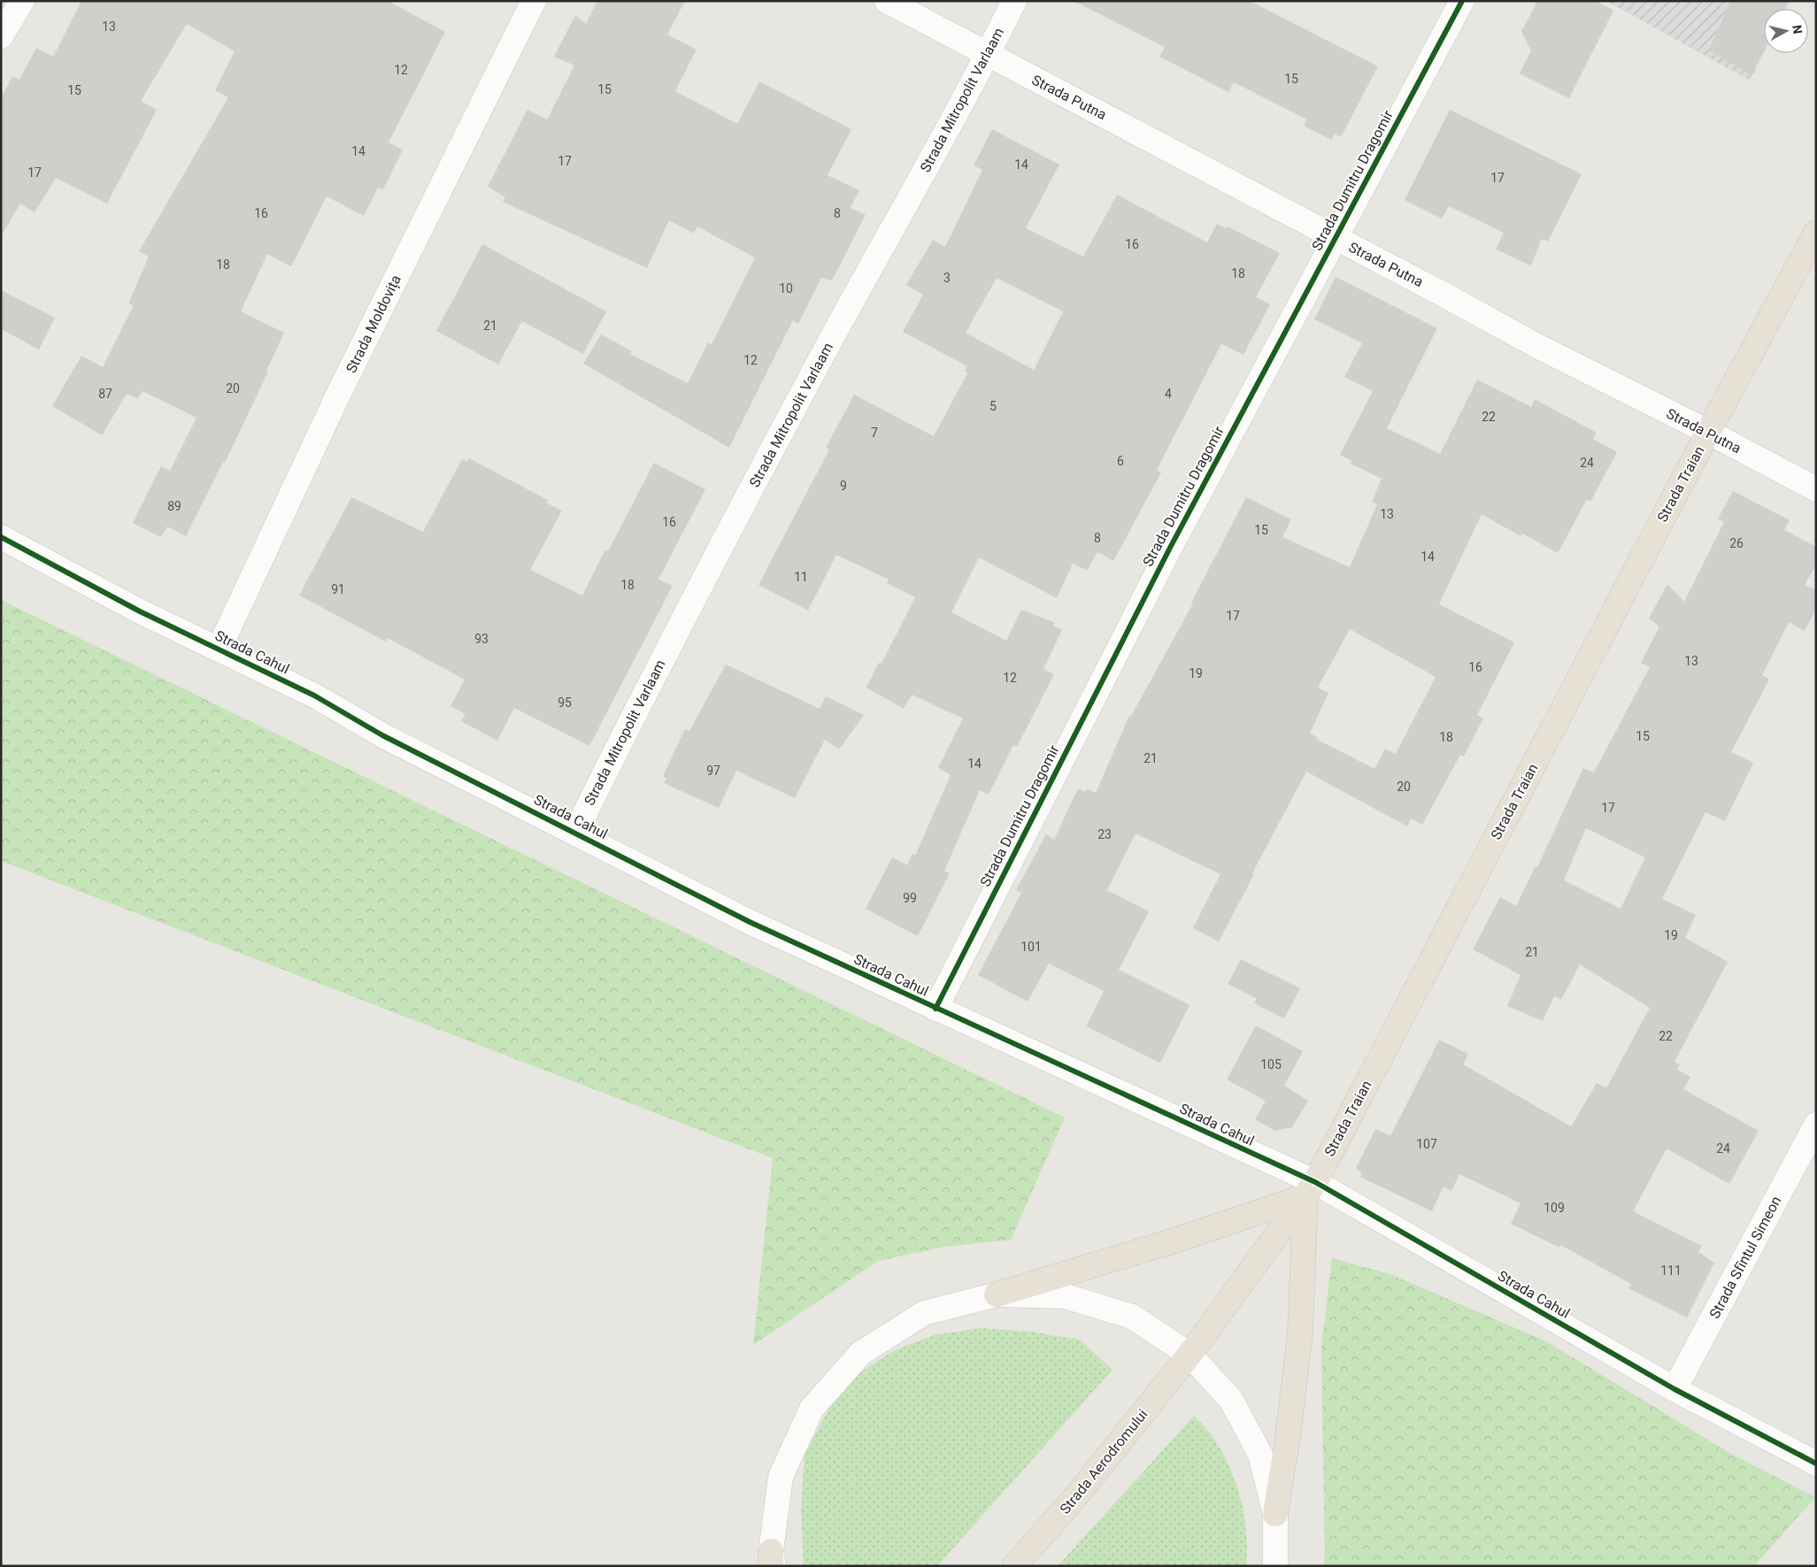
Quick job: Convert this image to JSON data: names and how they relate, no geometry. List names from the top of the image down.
{
  "streets": {
    "highway": ["Strada Trаian", "Strada Aerodromului"],
    "street": [
      "Strada Putna",
      "Strada Mitropolit Varlaam",
      "Strada Dumitru Dragomir",
      "Strada Moldovița",
      "Strada Cahul",
      "Strada Sfîntul Simeon"
    ]
  },
  "crossings": [
    ["Strada Putna", "Strada Mitropolit Varlaam"],
    ["Strada Putna", "Strada Dumitru Dragomir"],
    ["Strada Putna", "Strada Trаian"],
    ["Strada Mitropolit Varlaam", "Strada Cahul"],
    ["Strada Dumitru Dragomir", "Strada Cahul"],
    ["Strada Moldovița", "Strada Cahul"],
    ["Strada Trаian", "Strada Cahul"],
    ["Strada Trаian", "Strada Aerodromului"],
    ["Strada Cahul", "Strada Sfîntul Simeon"]
  ],
  "house_numbers": [
    "13",
    "12",
    "15",
    "15",
    "15",
    "14",
    "17",
    "14",
    "17",
    "17",
    "16",
    "8",
    "16",
    "18",
    "18",
    "3",
    "10",
    "21",
    "12",
    "20",
    "87",
    "4",
    "5",
    "22",
    "7",
    "6",
    "24",
    "9",
    "89",
    "13",
    "16",
    "15",
    "8",
    "26",
    "14",
    "11",
    "18",
    "91",
    "17",
    "93",
    "13",
    "16",
    "19",
    "12",
    "95",
    "15",
    "18",
    "21",
    "14",
    "97",
    "20",
    "17",
    "23",
    "99",
    "19",
    "101",
    "21",
    "22",
    "105",
    "107",
    "24",
    "109",
    "111"
  ],
  "north": "right"
}
